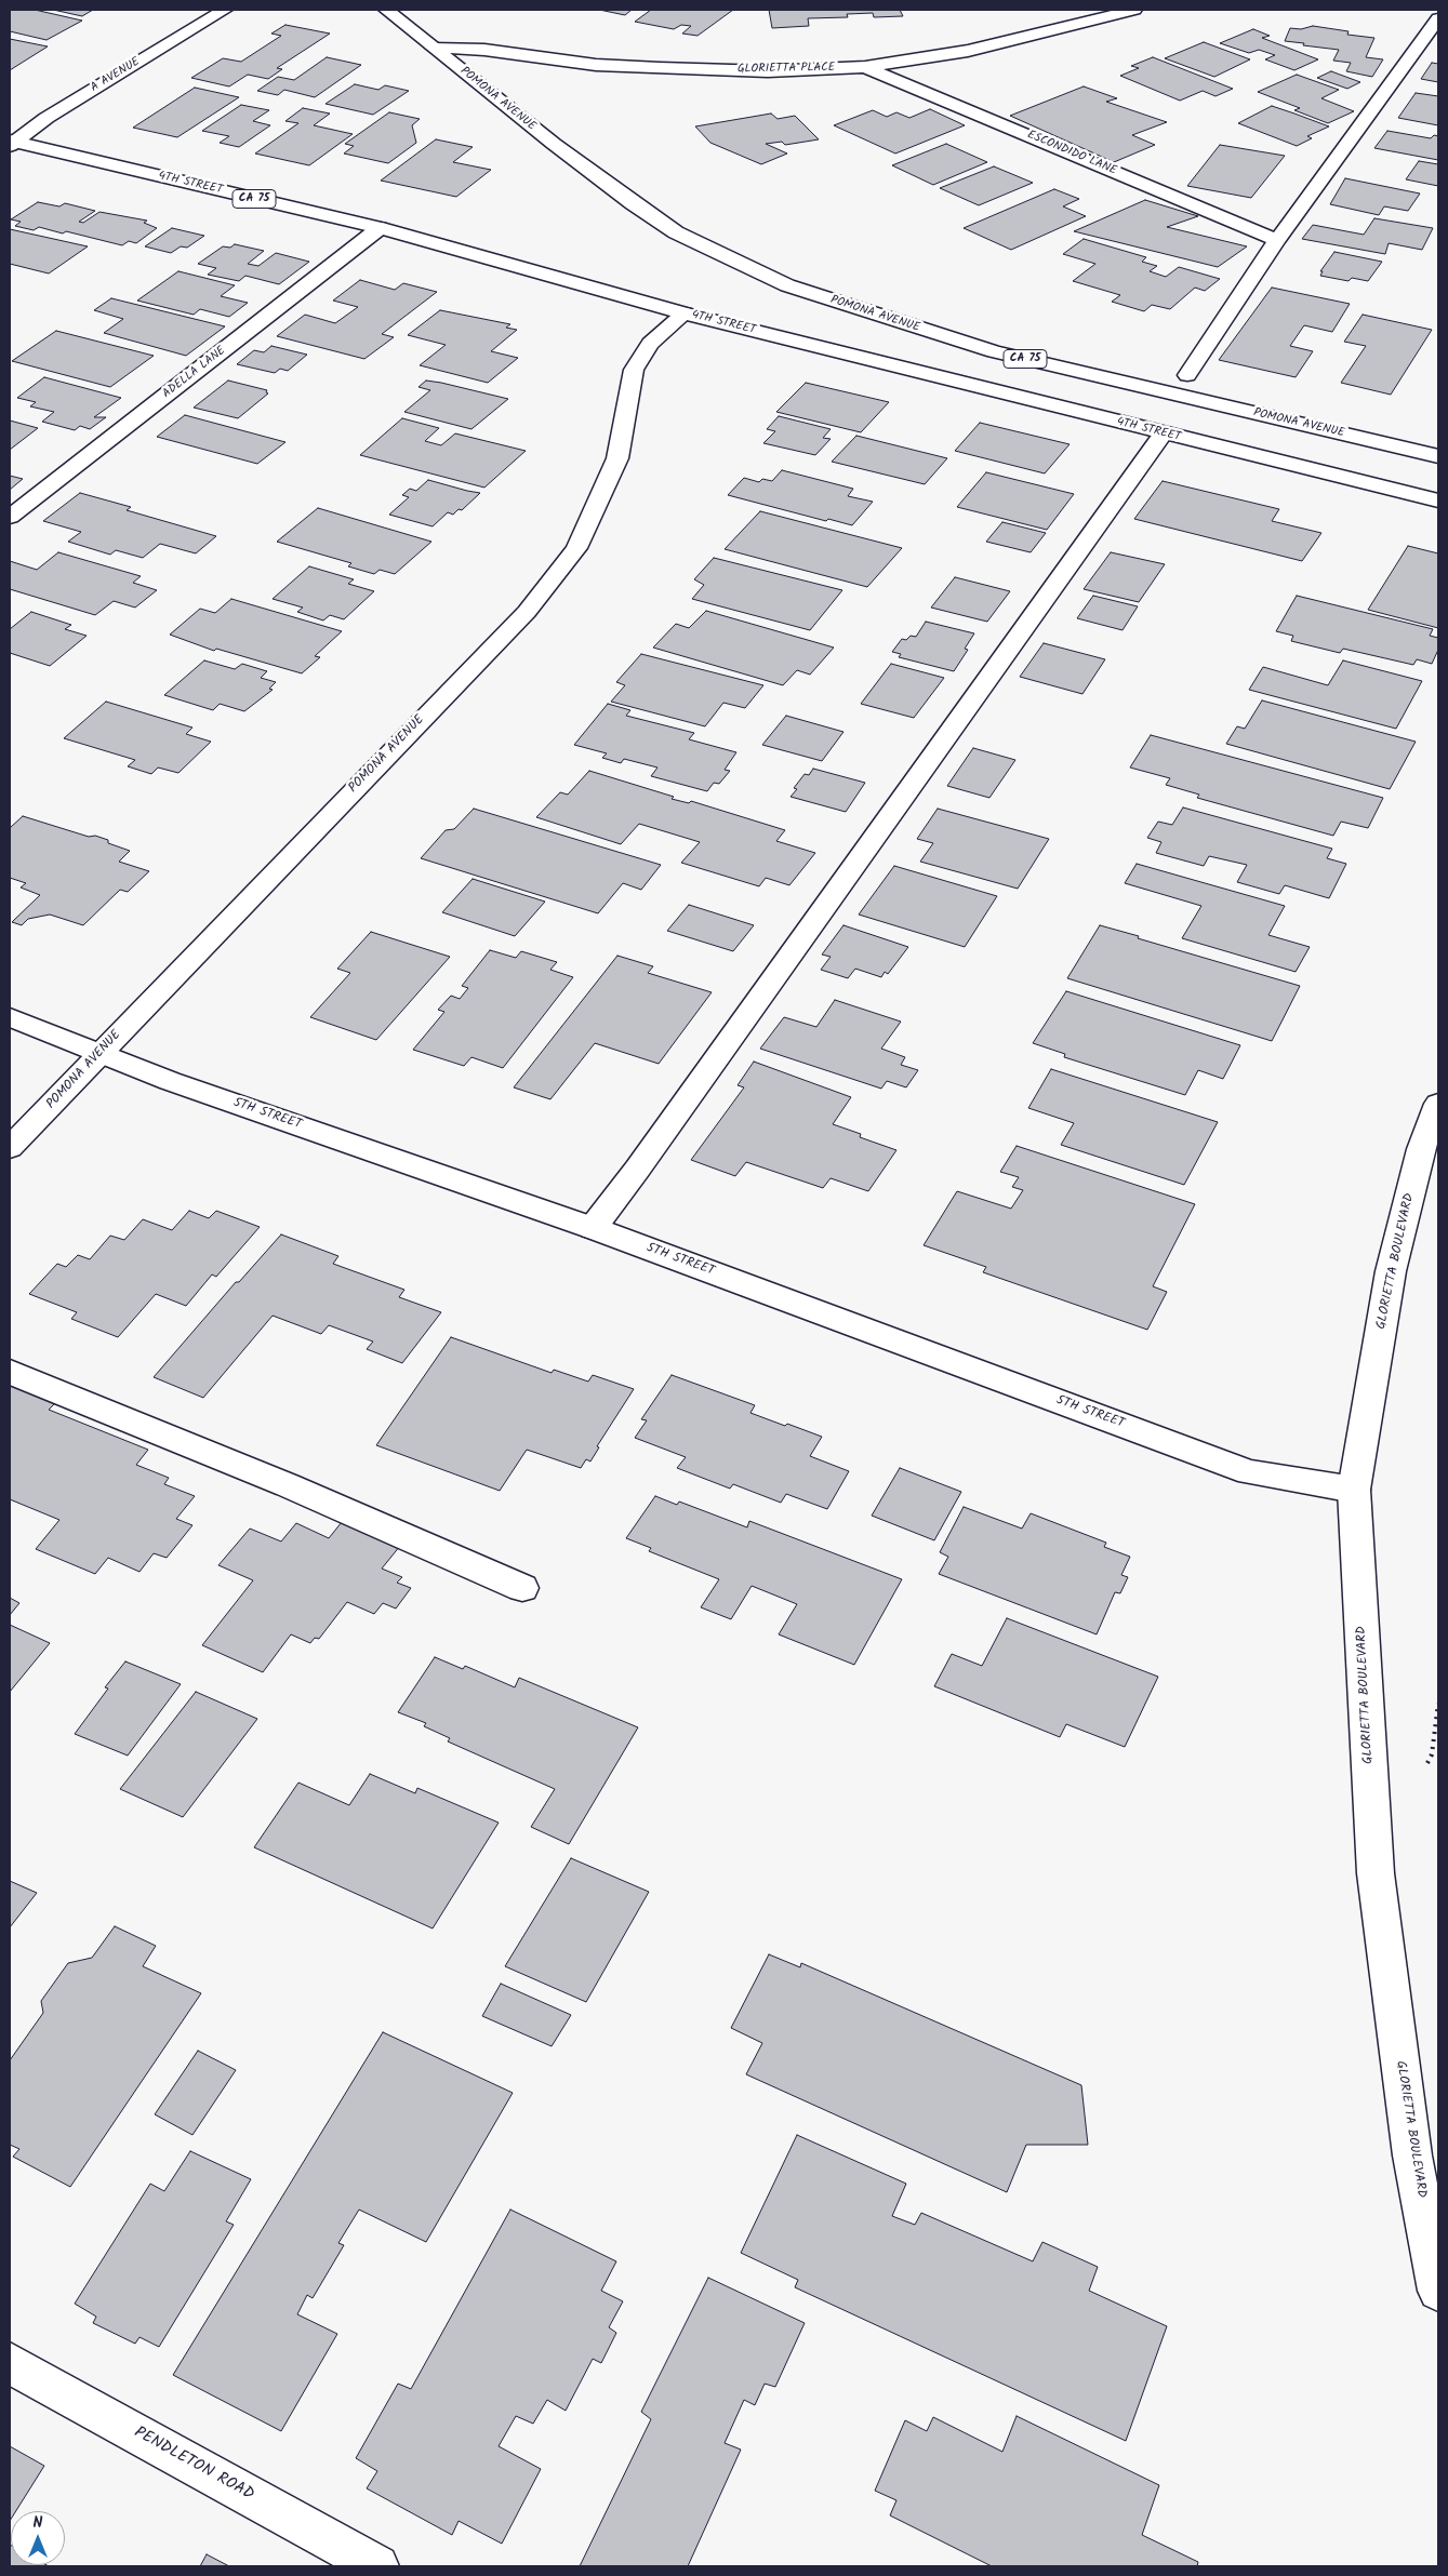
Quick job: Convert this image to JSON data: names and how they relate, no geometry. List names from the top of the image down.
{
  "streets": {
    "main road": [
      "GLORIETTA PLACE",
      "A AVENUE",
      "POMONA AVENUE",
      "ESCONDIDO LANE",
      "4TH STREET",
      "CA 75",
      "ADELLA LANE",
      "5TH STREET",
      "GLORIETTA BOULEVARD",
      "PENDLETON ROAD"
    ]
  },
  "crossings": [
    ["GLORIETTA PLACE", "POMONA AVENUE"],
    ["GLORIETTA PLACE", "ESCONDIDO LANE"],
    ["A AVENUE", "4TH STREET"],
    ["POMONA AVENUE", "4TH STREET"],
    ["POMONA AVENUE", "5TH STREET"],
    ["4TH STREET", "ADELLA LANE"],
    ["5TH STREET", "GLORIETTA BOULEVARD"]
  ],
  "north": "top"
}
